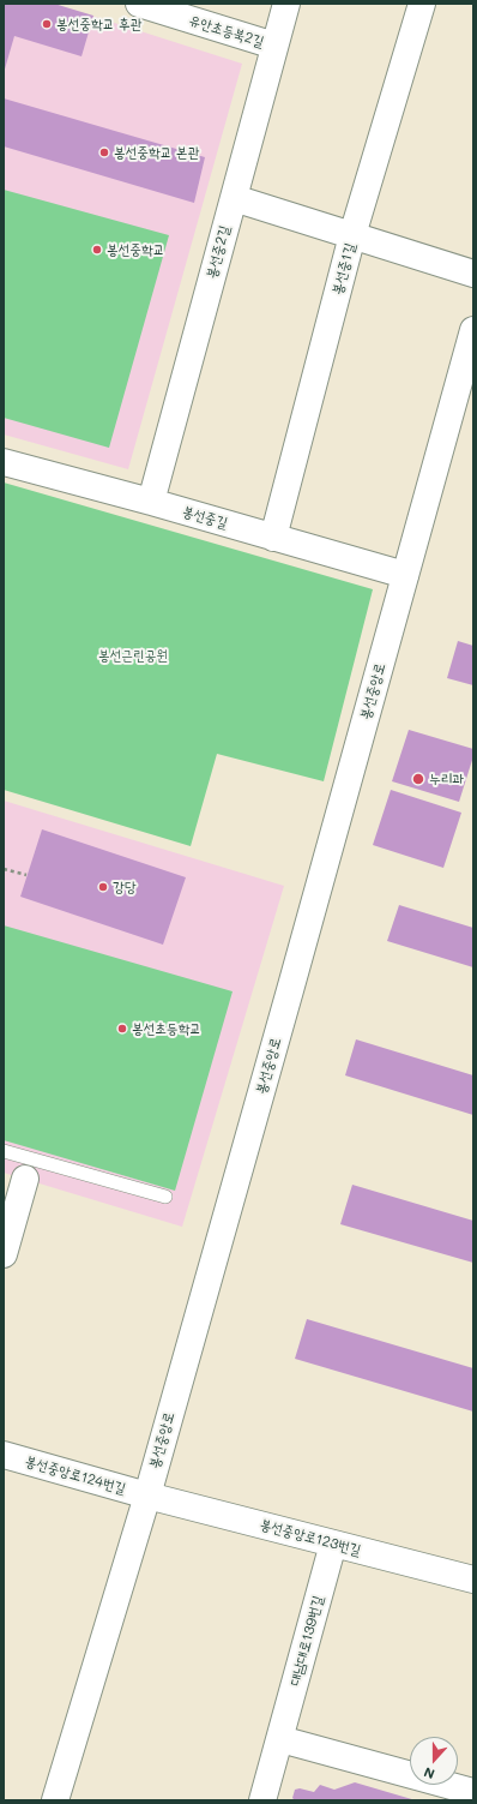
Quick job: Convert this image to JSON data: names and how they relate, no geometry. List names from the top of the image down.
{
  "streets": {
    "street": [
      "유안초등북2길",
      "봉선중2길",
      "봉선중1길",
      "봉선중길",
      "봉선중앙로",
      "봉선중앙로124번길",
      "봉선중앙로123번길",
      "대남대로139번길"
    ]
  },
  "crossings": [
    ["유안초등북2길", "봉선중2길"],
    ["봉선중2길", "봉선중길"],
    ["봉선중1길", "봉선중길"],
    ["봉선중길", "봉선중앙로"],
    ["봉선중앙로", "봉선중앙로124번길"],
    ["봉선중앙로", "봉선중앙로123번길"],
    ["봉선중앙로124번길", "봉선중앙로123번길"],
    ["봉선중앙로123번길", "대남대로139번길"]
  ],
  "parks": ["봉선근린공원"],
  "places": [
    "봉선중학교 후관",
    "봉선중학교 본관",
    "봉선중학교",
    "누리과",
    "강당",
    "봉선초등학교"
  ],
  "north": "bottom"
}
